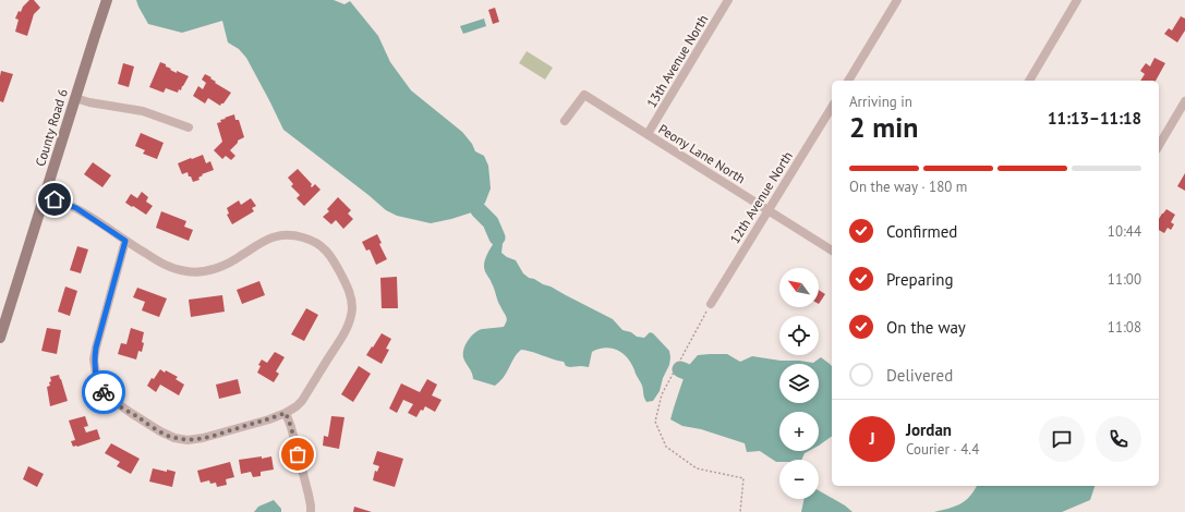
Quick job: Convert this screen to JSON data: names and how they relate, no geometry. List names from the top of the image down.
{
  "streets": {
    "main road": ["County Road 6"],
    "street": ["13th Avenue North", "Peony Lane North", "12th Avenue North"]
  },
  "crossings": [
    ["13th Avenue North", "Peony Lane North"],
    ["Peony Lane North", "12th Avenue North"]
  ],
  "north": "top left",
  "page": {
    "heading": ["2 min", "Arriving in", "11:13–11:18"],
    "panel": ["Jordan", "Courier · 4.4"],
    "bar": "On the way · 180 m",
    "list": [
      ["Confirmed", "10:44"],
      ["Preparing", "11:00"],
      ["On the way", "11:08"],
      "Delivered"
    ],
    "map_buttons": ["+", "−"],
    "round": "J"
  }
}
